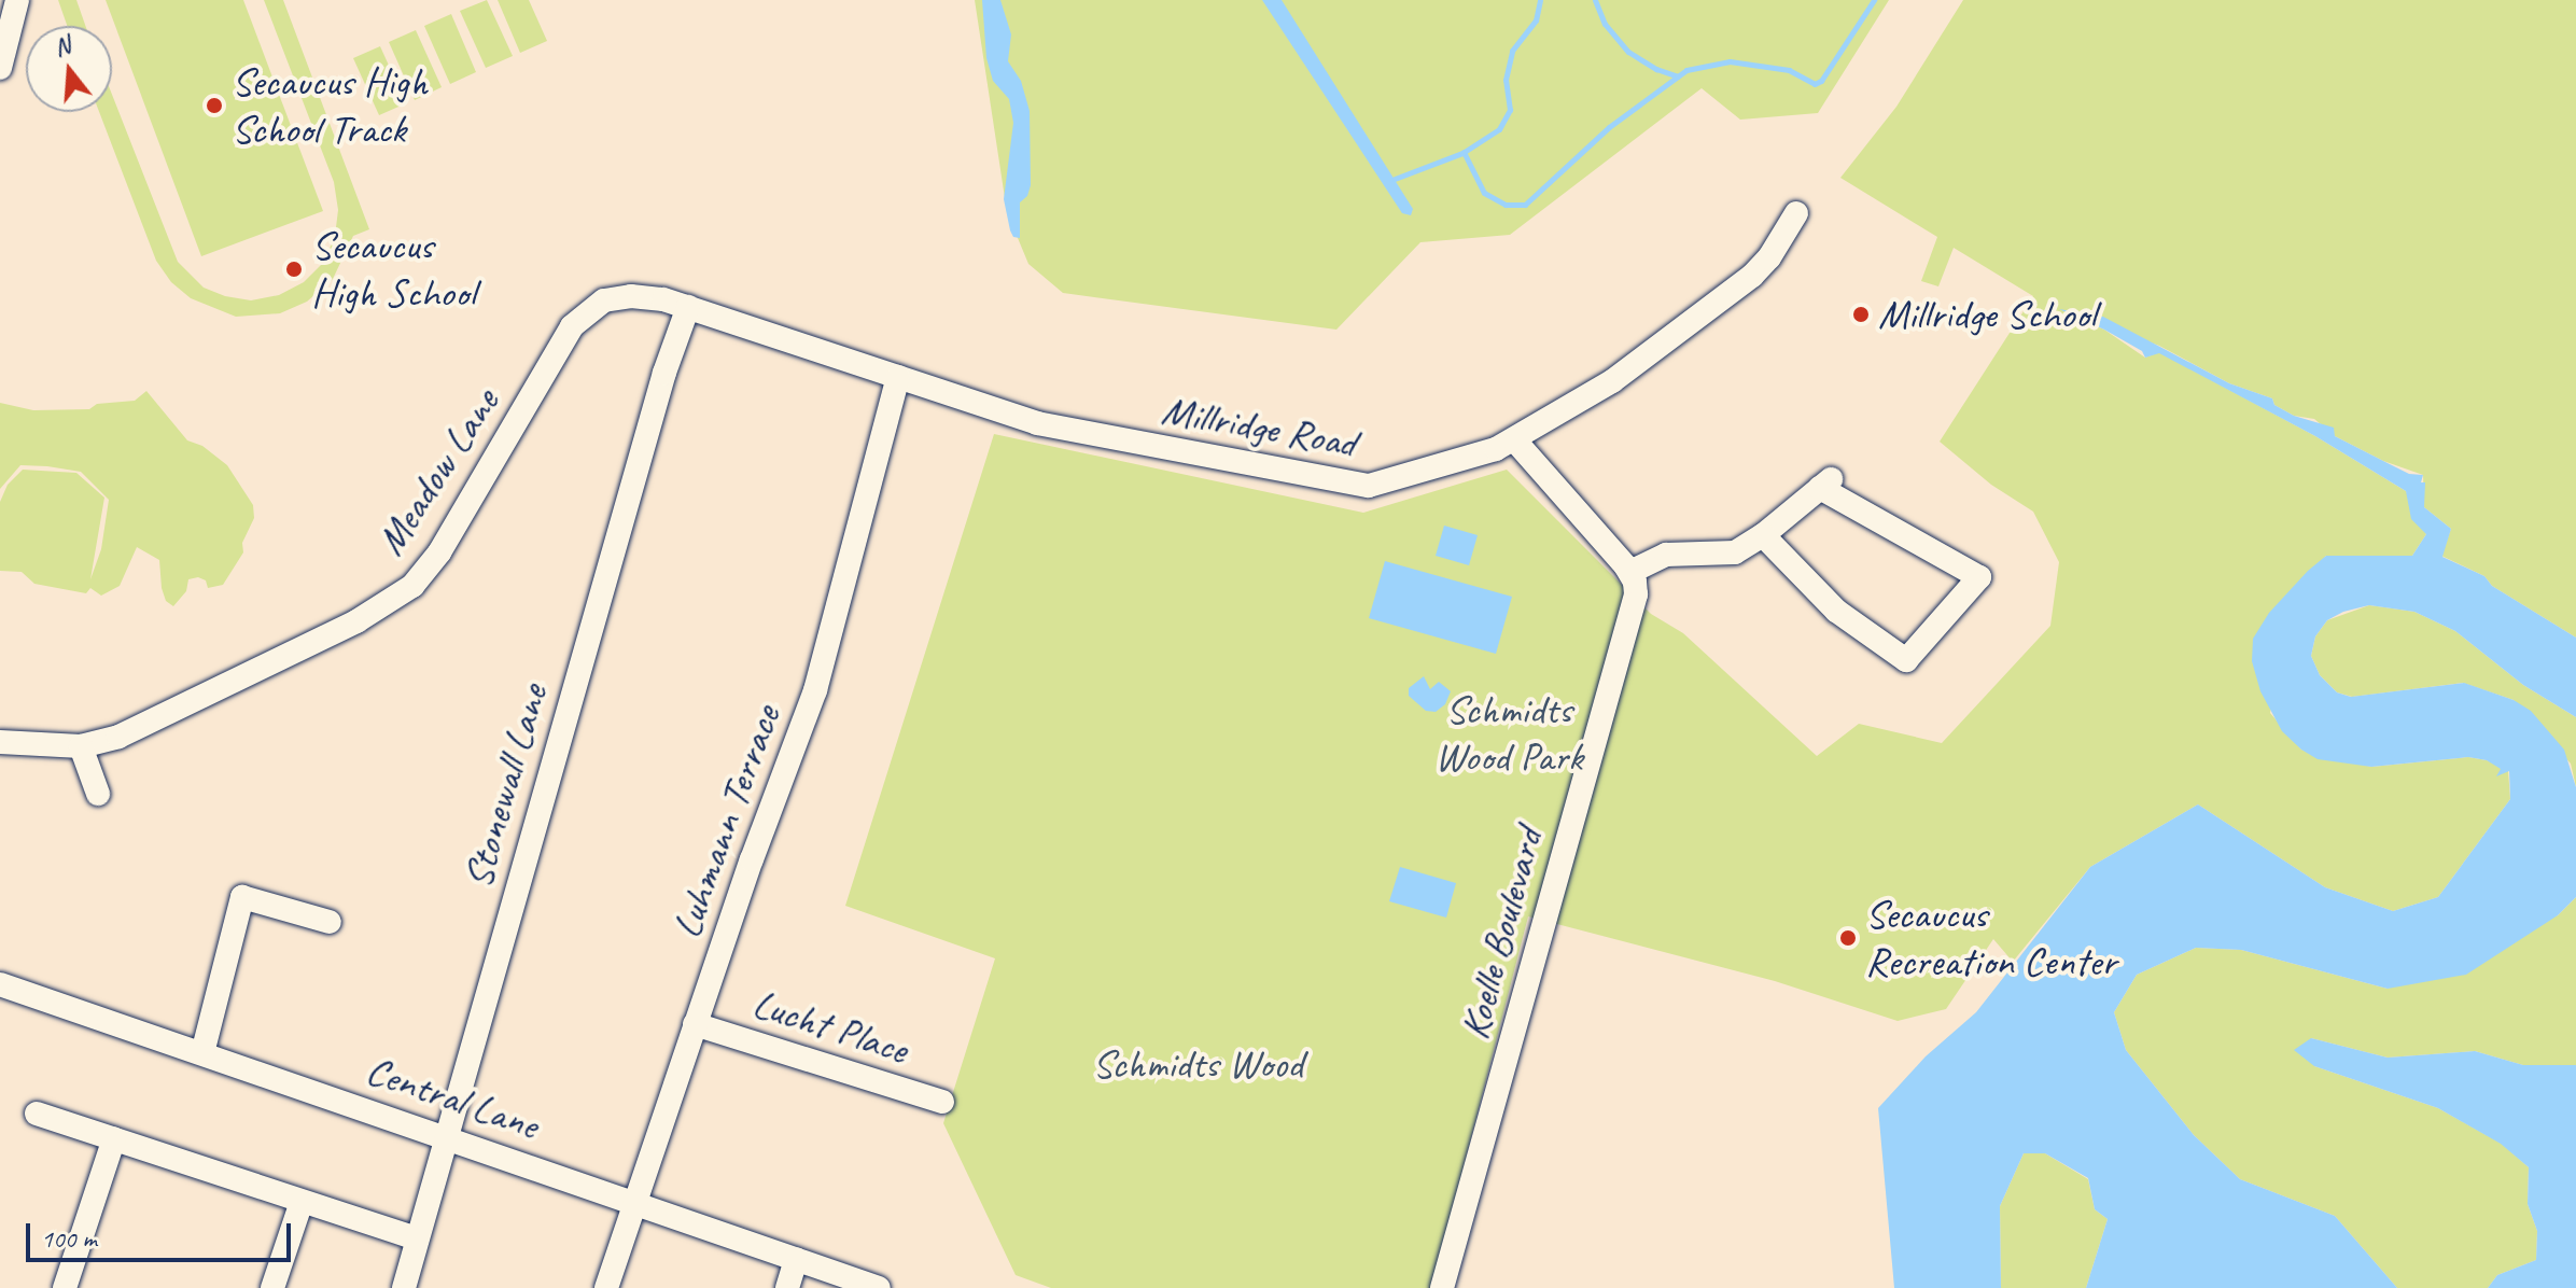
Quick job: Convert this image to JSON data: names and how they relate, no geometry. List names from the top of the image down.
{
  "streets": {
    "street": [
      "Millridge Road",
      "Meadow Lane",
      "Stonewall Lane",
      "Luhmann Terrace",
      "Koelle Boulevard",
      "Lucht Place",
      "Central Lane"
    ]
  },
  "crossings": [
    ["Millridge Road", "Meadow Lane"],
    ["Millridge Road", "Stonewall Lane"],
    ["Millridge Road", "Luhmann Terrace"],
    ["Meadow Lane", "Stonewall Lane"],
    ["Stonewall Lane", "Central Lane"],
    ["Luhmann Terrace", "Lucht Place"],
    ["Luhmann Terrace", "Central Lane"]
  ],
  "parks": ["Schmidts Wood Park", "Schmidts Wood"],
  "places": [
    "Secaucus High School Track",
    "Secaucus High School",
    "Millridge School",
    "Secaucus Recreation Center"
  ],
  "scale_bar": "100 m",
  "north": "top"
}
